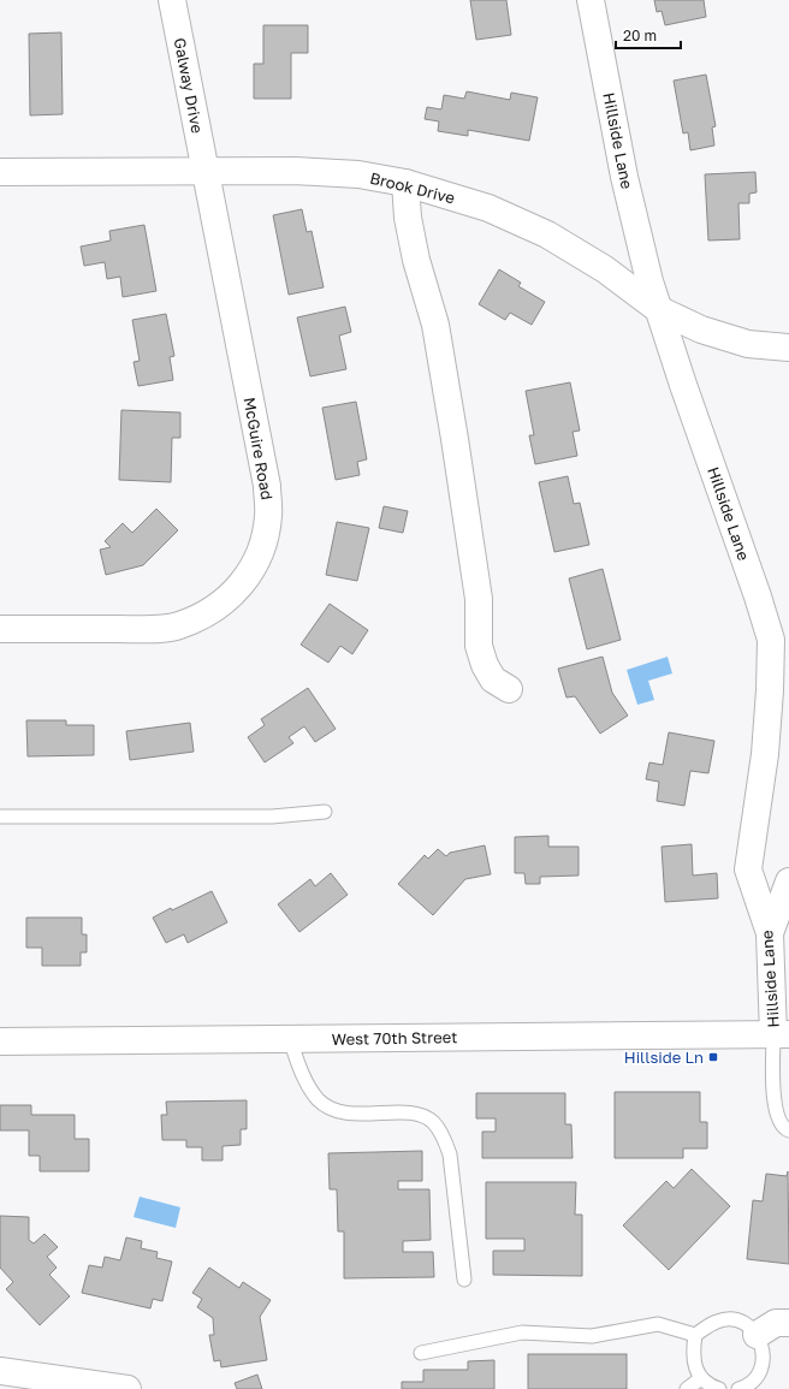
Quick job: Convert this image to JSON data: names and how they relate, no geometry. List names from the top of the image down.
{
  "streets": {
    "street": [
      "Galway Drive",
      "Hillside Lane",
      "Brook Drive",
      "McGuire Road",
      "West 70th Street"
    ]
  },
  "crossings": [
    ["Galway Drive", "Brook Drive"],
    ["Galway Drive", "McGuire Road"],
    ["Hillside Lane", "Brook Drive"],
    ["Hillside Lane", "West 70th Street"],
    ["Brook Drive", "McGuire Road"]
  ],
  "places": {
    "transit": ["Hillside Ln"]
  },
  "scale_bar": "20 m"
}
